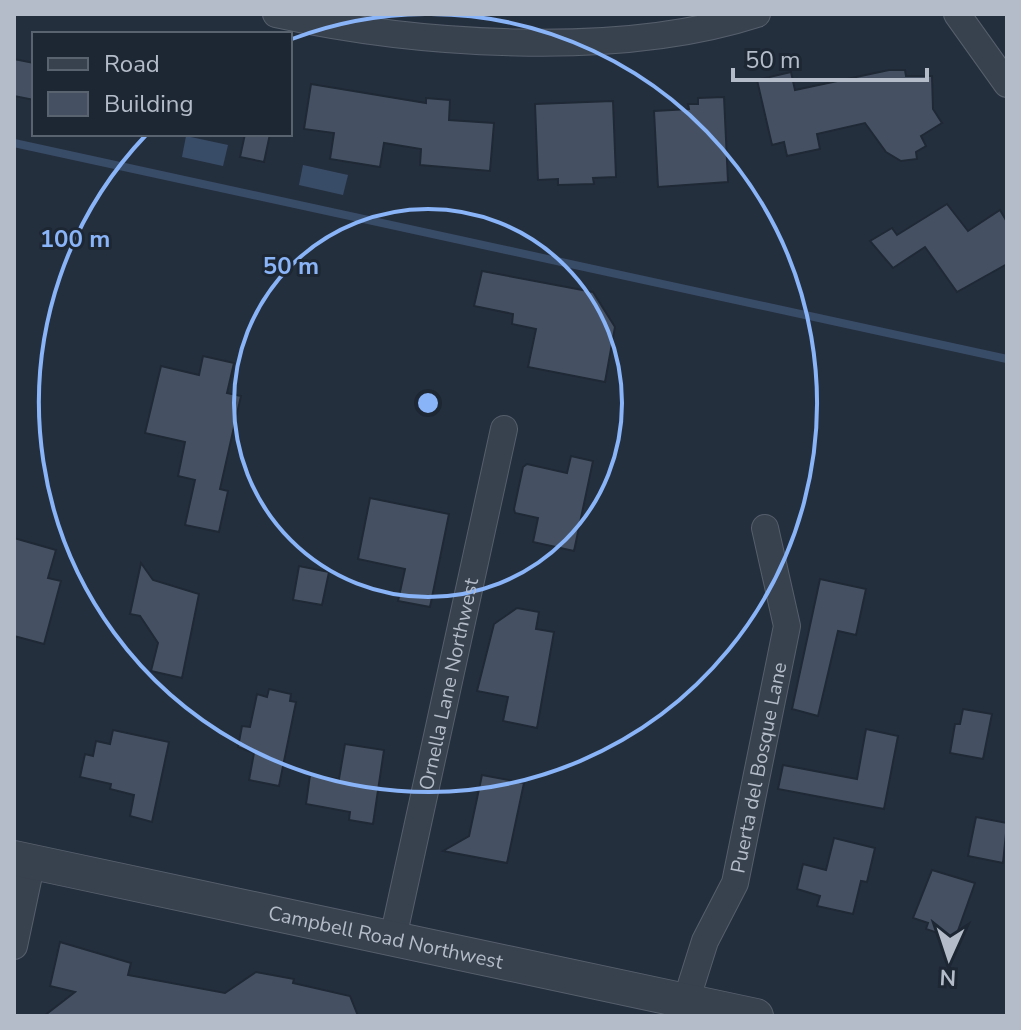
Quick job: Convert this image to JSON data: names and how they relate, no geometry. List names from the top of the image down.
{
  "streets": {
    "street": ["Ornella Lane Northwest", "Puerta del Bosque Lane", "Campbell Road Northwest"]
  },
  "crossings": [
    ["Ornella Lane Northwest", "Campbell Road Northwest"],
    ["Puerta del Bosque Lane", "Campbell Road Northwest"]
  ],
  "legend": ["Road", "Building"],
  "scale_bar": "50 m",
  "north": "bottom",
  "rings": ["100 m", "50 m"]
}
